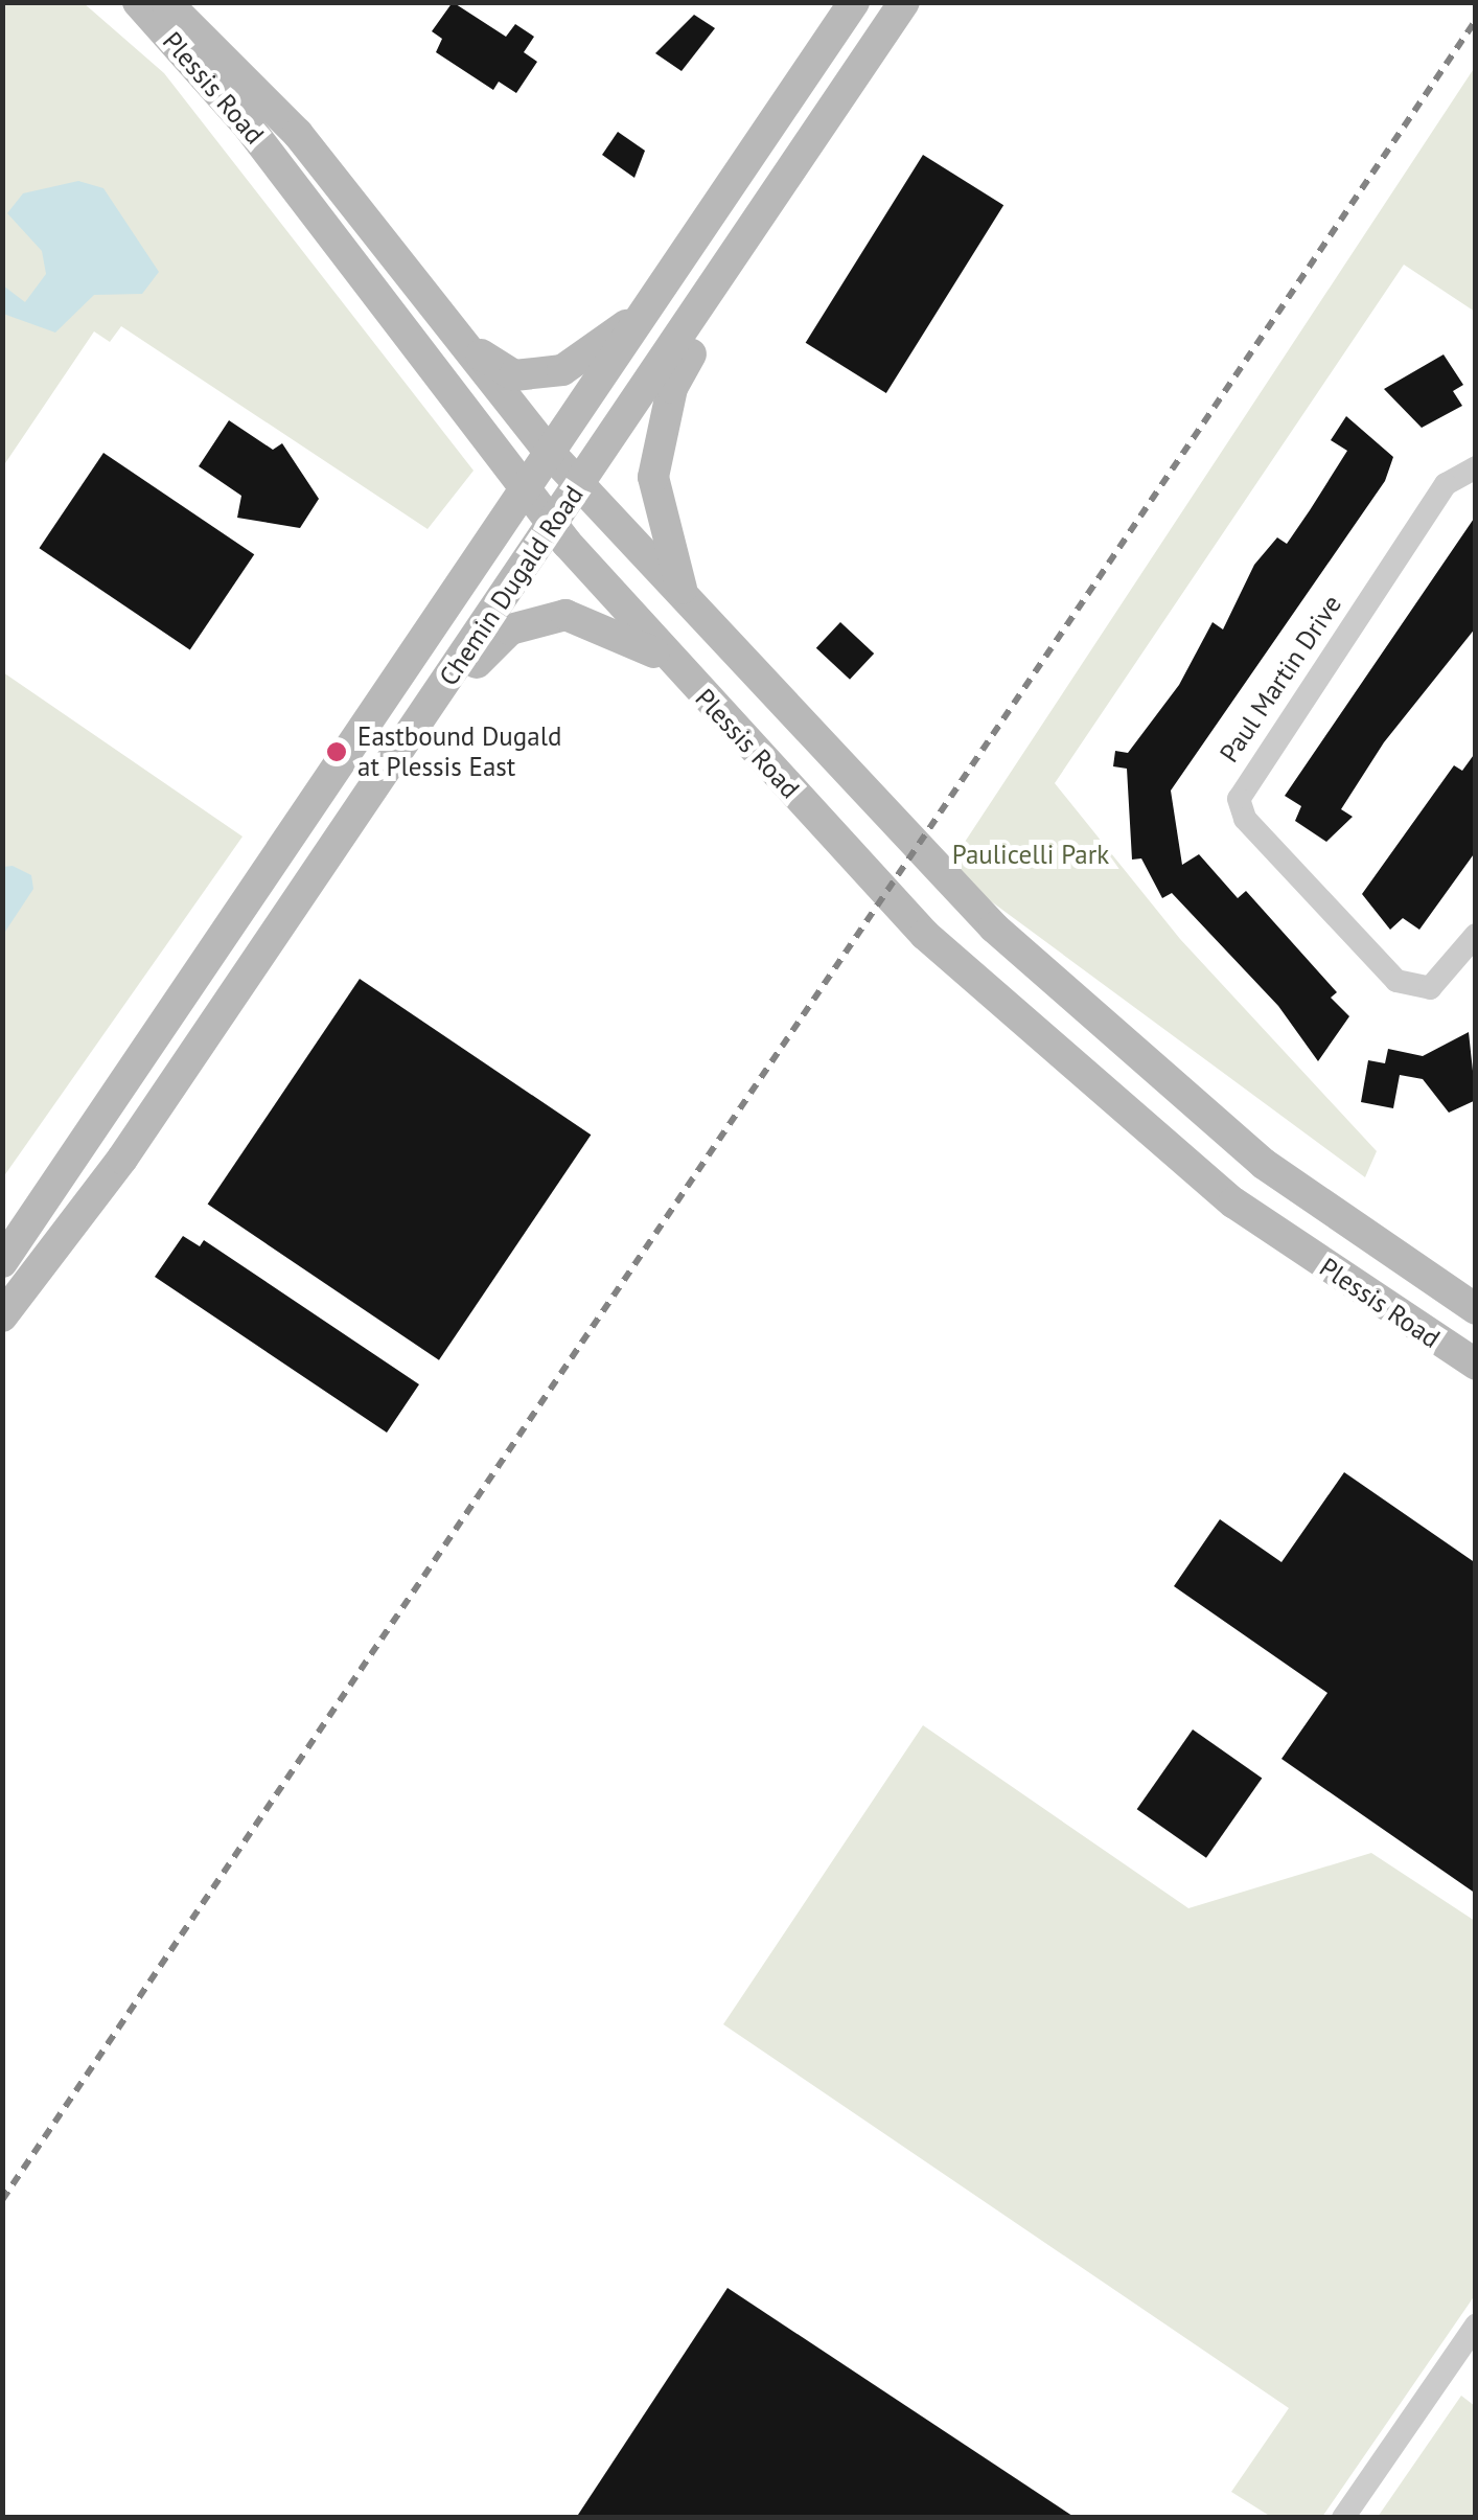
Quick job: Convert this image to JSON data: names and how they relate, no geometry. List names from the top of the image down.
{
  "streets": {
    "main road": ["Plessis Road", "Chemin Dugald Road"],
    "street": ["Paul Martin Drive"]
  },
  "crossings": [
    ["Plessis Road", "Chemin Dugald Road"]
  ],
  "parks": ["Paulicelli Park"],
  "places": ["Eastbound Dugald at Plessis East"]
}
